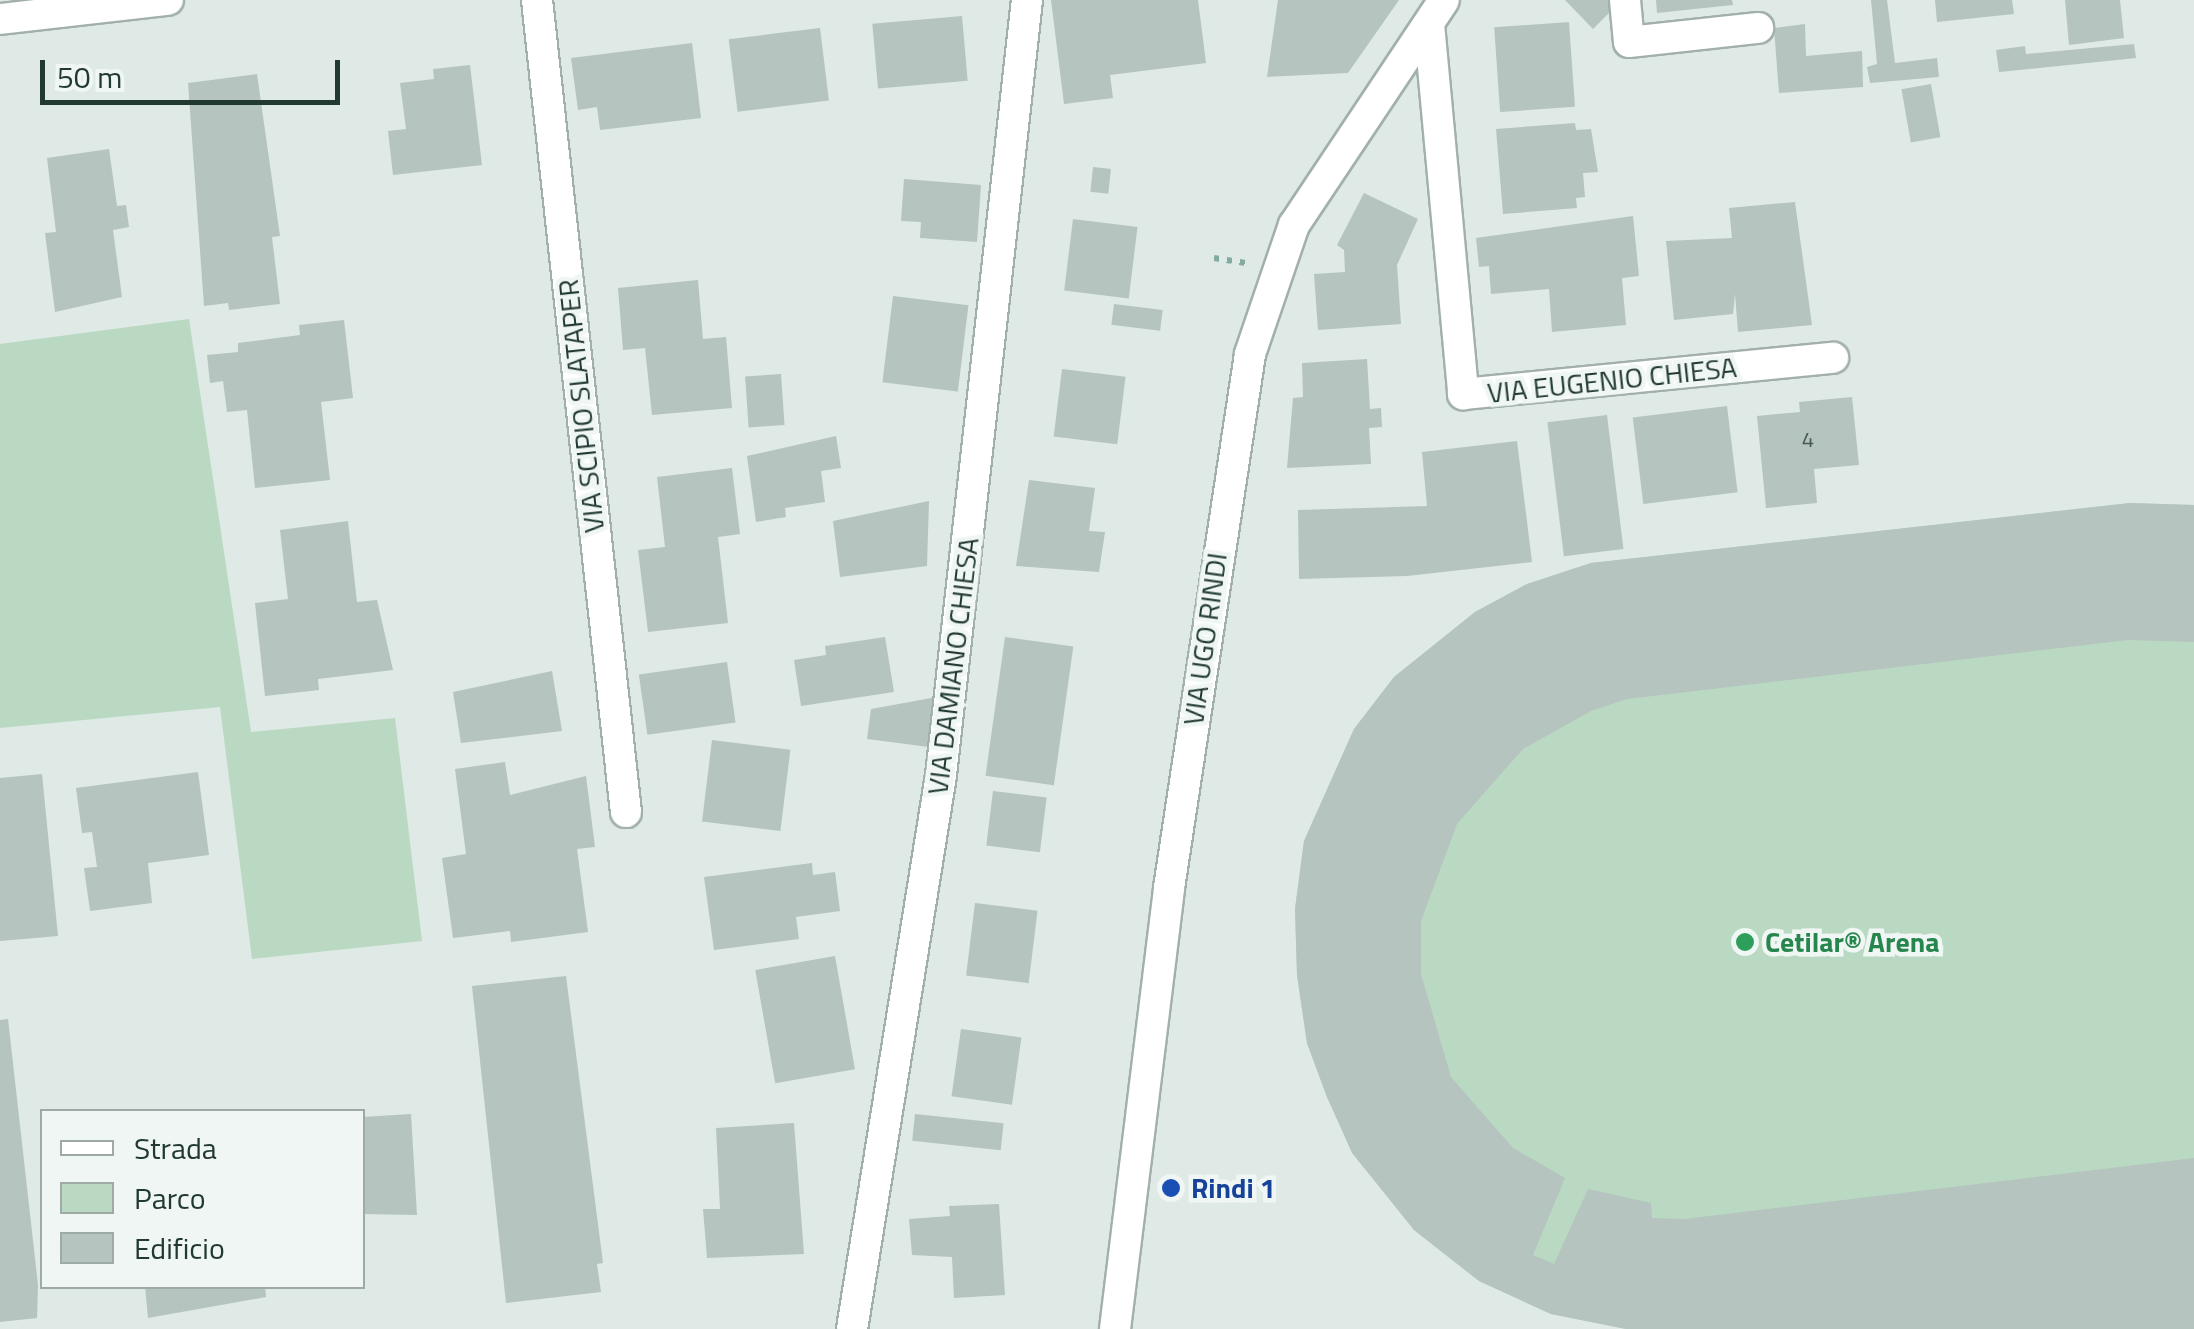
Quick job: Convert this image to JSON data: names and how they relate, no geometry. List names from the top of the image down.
{
  "streets": {
    "street": [
      "VIA EUGENIO CHIESA",
      "VIA SCIPIO SLATAPER",
      "VIA UGO RINDI",
      "VIA DAMIANO CHIESA"
    ]
  },
  "crossings": [
    ["VIA EUGENIO CHIESA", "VIA UGO RINDI"]
  ],
  "places": ["Cetilar® Arena", "Rindi 1"],
  "house_numbers": ["4"],
  "legend": ["Strada", "Parco", "Edificio"],
  "scale_bar": "50 m"
}
